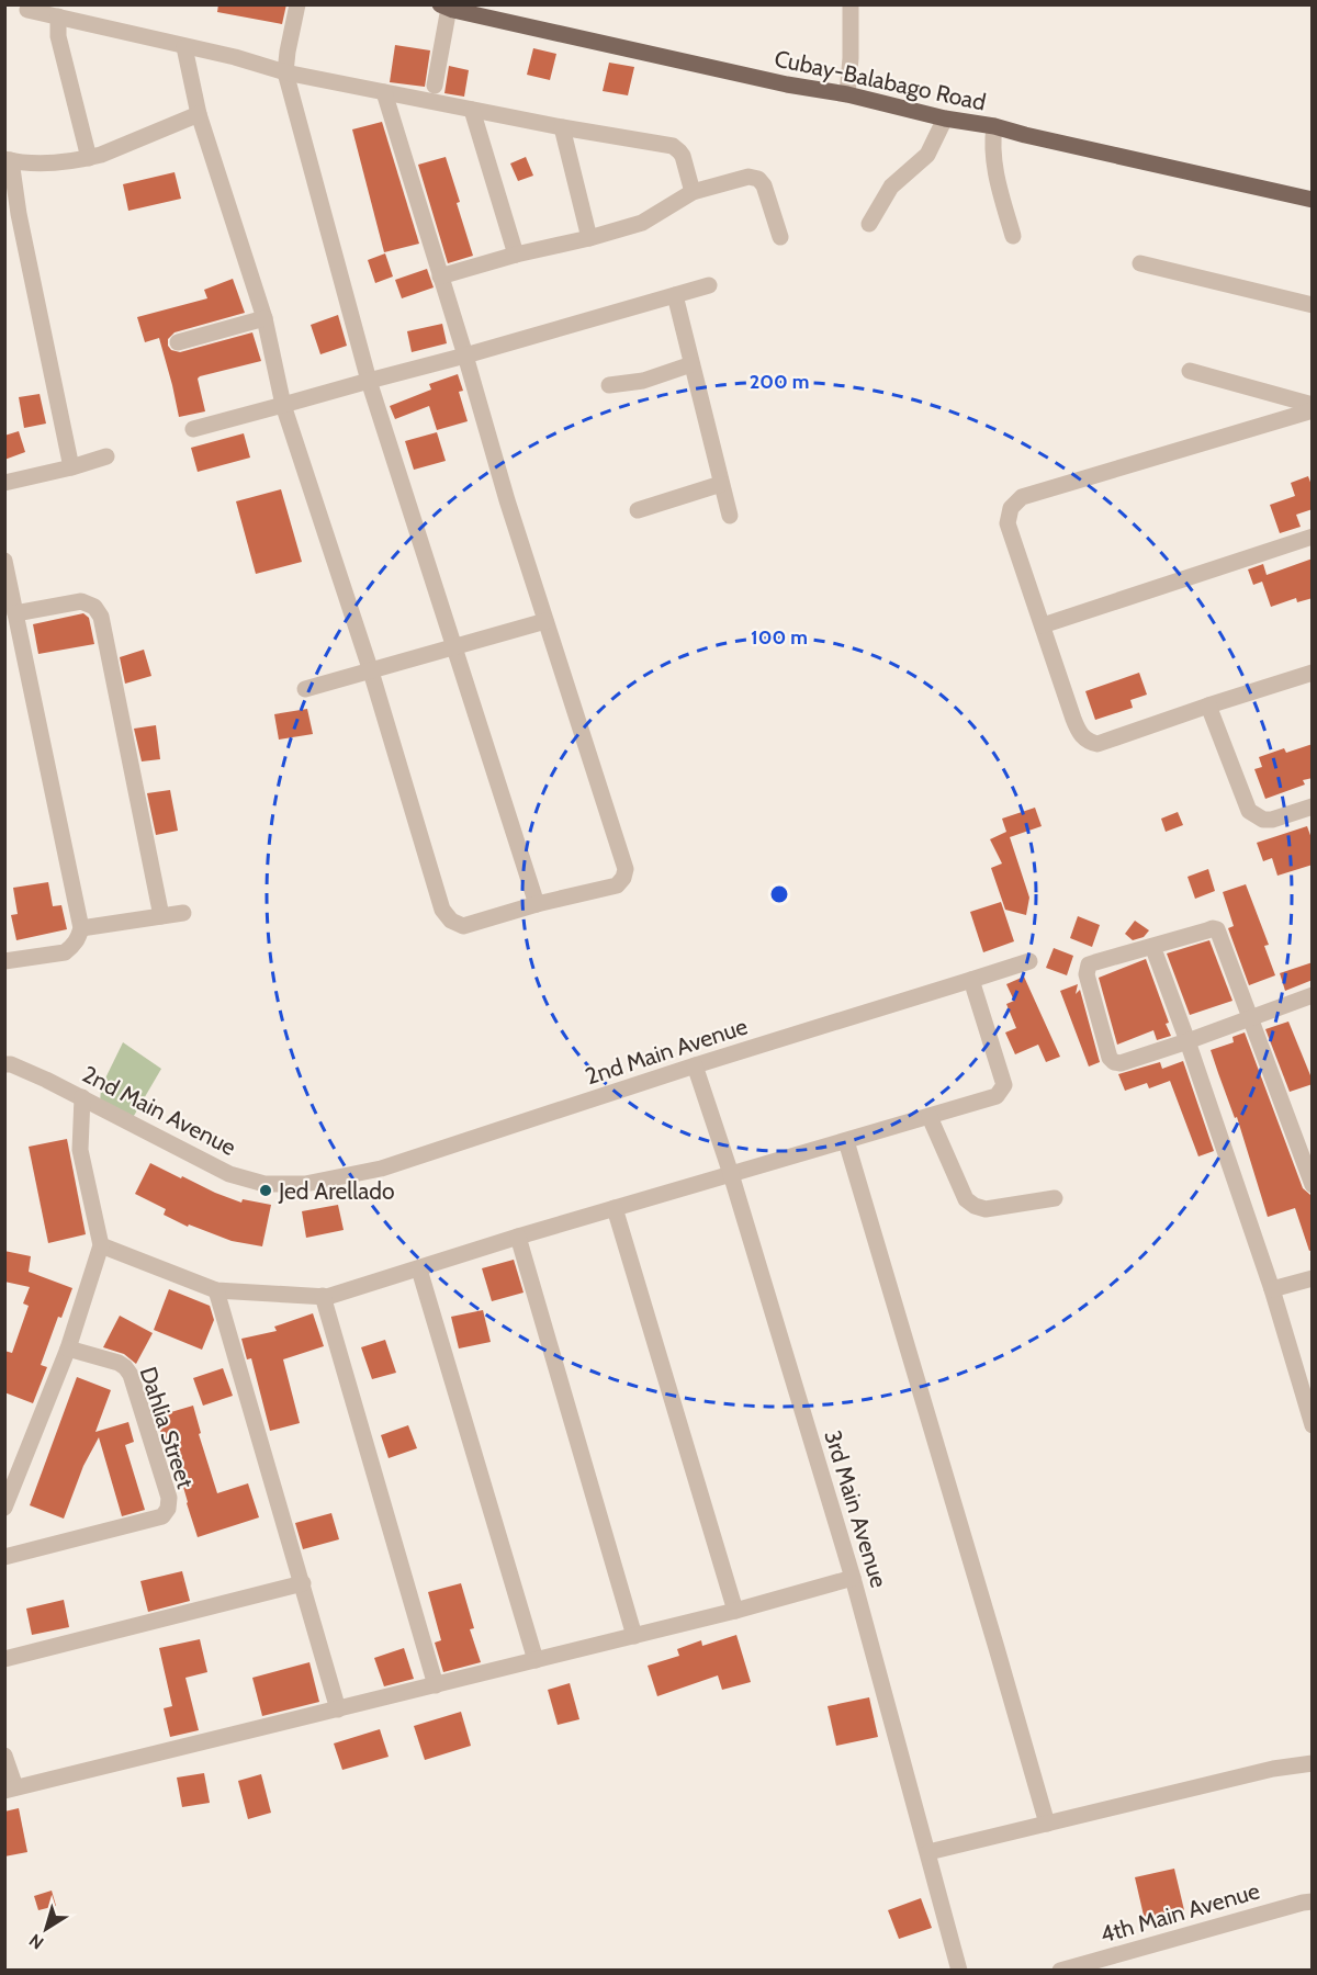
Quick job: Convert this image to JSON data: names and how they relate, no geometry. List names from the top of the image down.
{
  "streets": {
    "main road": ["Cubay-Balabago Road"],
    "street": [
      "2nd Main Avenue",
      "Dahlia Street",
      "3rd Main Avenue",
      "4th Main Avenue"
    ]
  },
  "crossings": [
    ["2nd Main Avenue", "3rd Main Avenue"]
  ],
  "places": ["Jed Arellado"],
  "north": "bottom left",
  "rings": ["200 m", "100 m"]
}
